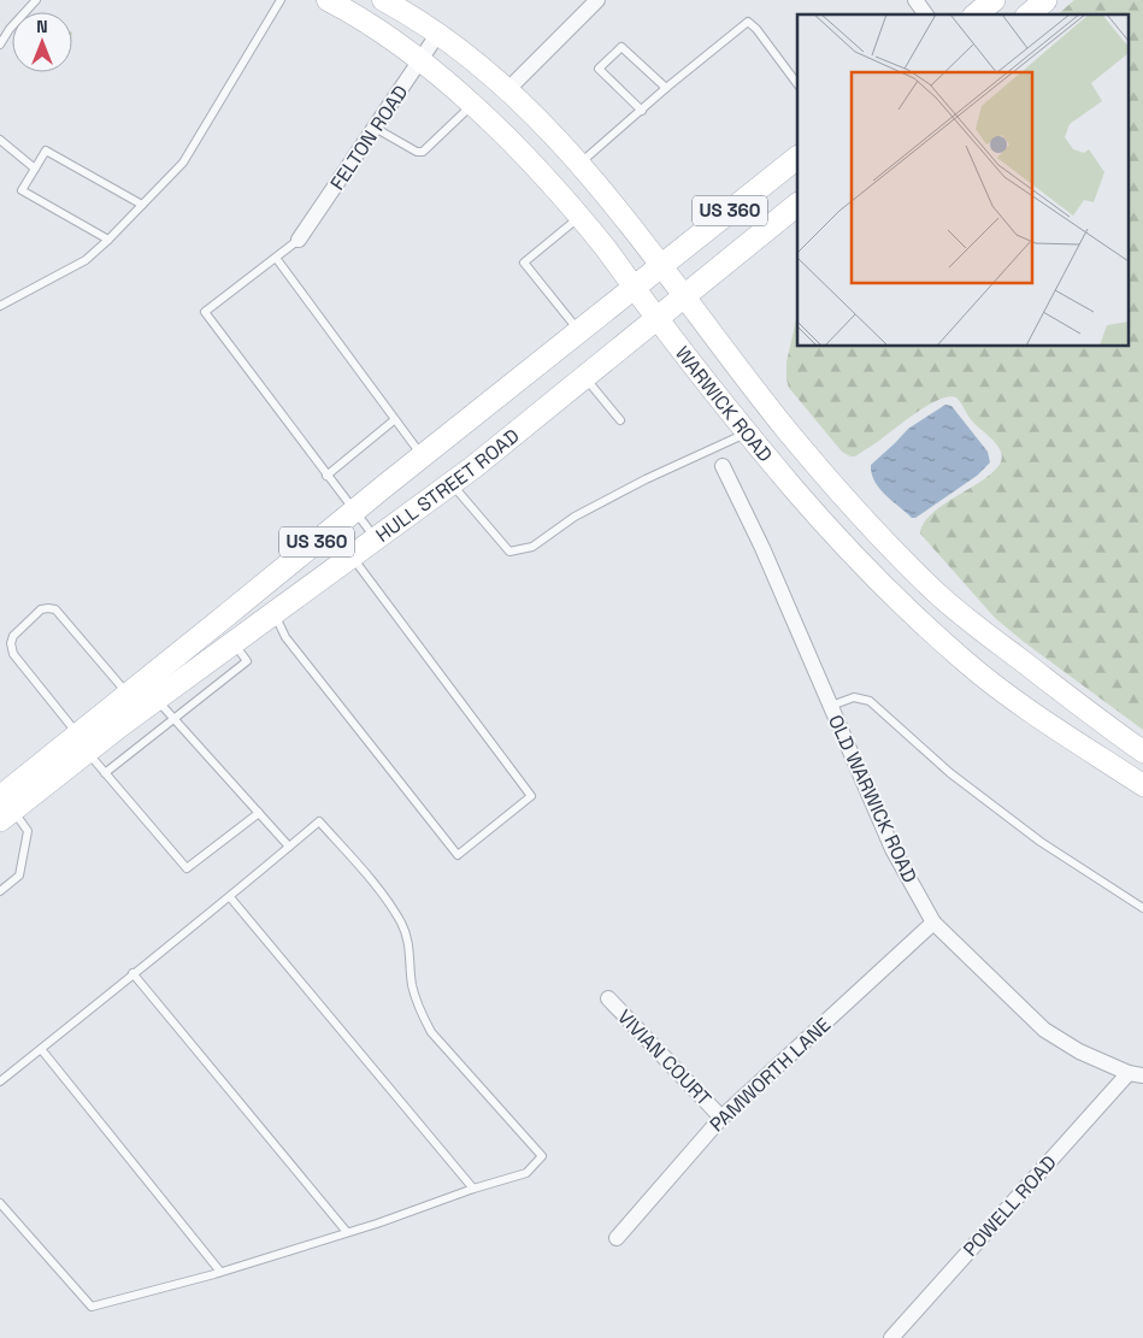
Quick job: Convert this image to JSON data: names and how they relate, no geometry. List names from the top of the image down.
{
  "streets": {
    "main road": ["US 360", "WARWICK ROAD", "HULL STREET ROAD"],
    "street": [
      "FELTON ROAD",
      "OLD WARWICK ROAD",
      "VIVIAN COURT",
      "PAMWORTH LANE",
      "POWELL ROAD"
    ]
  },
  "crossings": [
    ["FELTON ROAD", "WARWICK ROAD"],
    ["US 360", "WARWICK ROAD"],
    ["US 360", "HULL STREET ROAD"],
    ["WARWICK ROAD", "HULL STREET ROAD"],
    ["OLD WARWICK ROAD", "PAMWORTH LANE"],
    ["OLD WARWICK ROAD", "POWELL ROAD"],
    ["VIVIAN COURT", "PAMWORTH LANE"]
  ],
  "north": "top"
}
